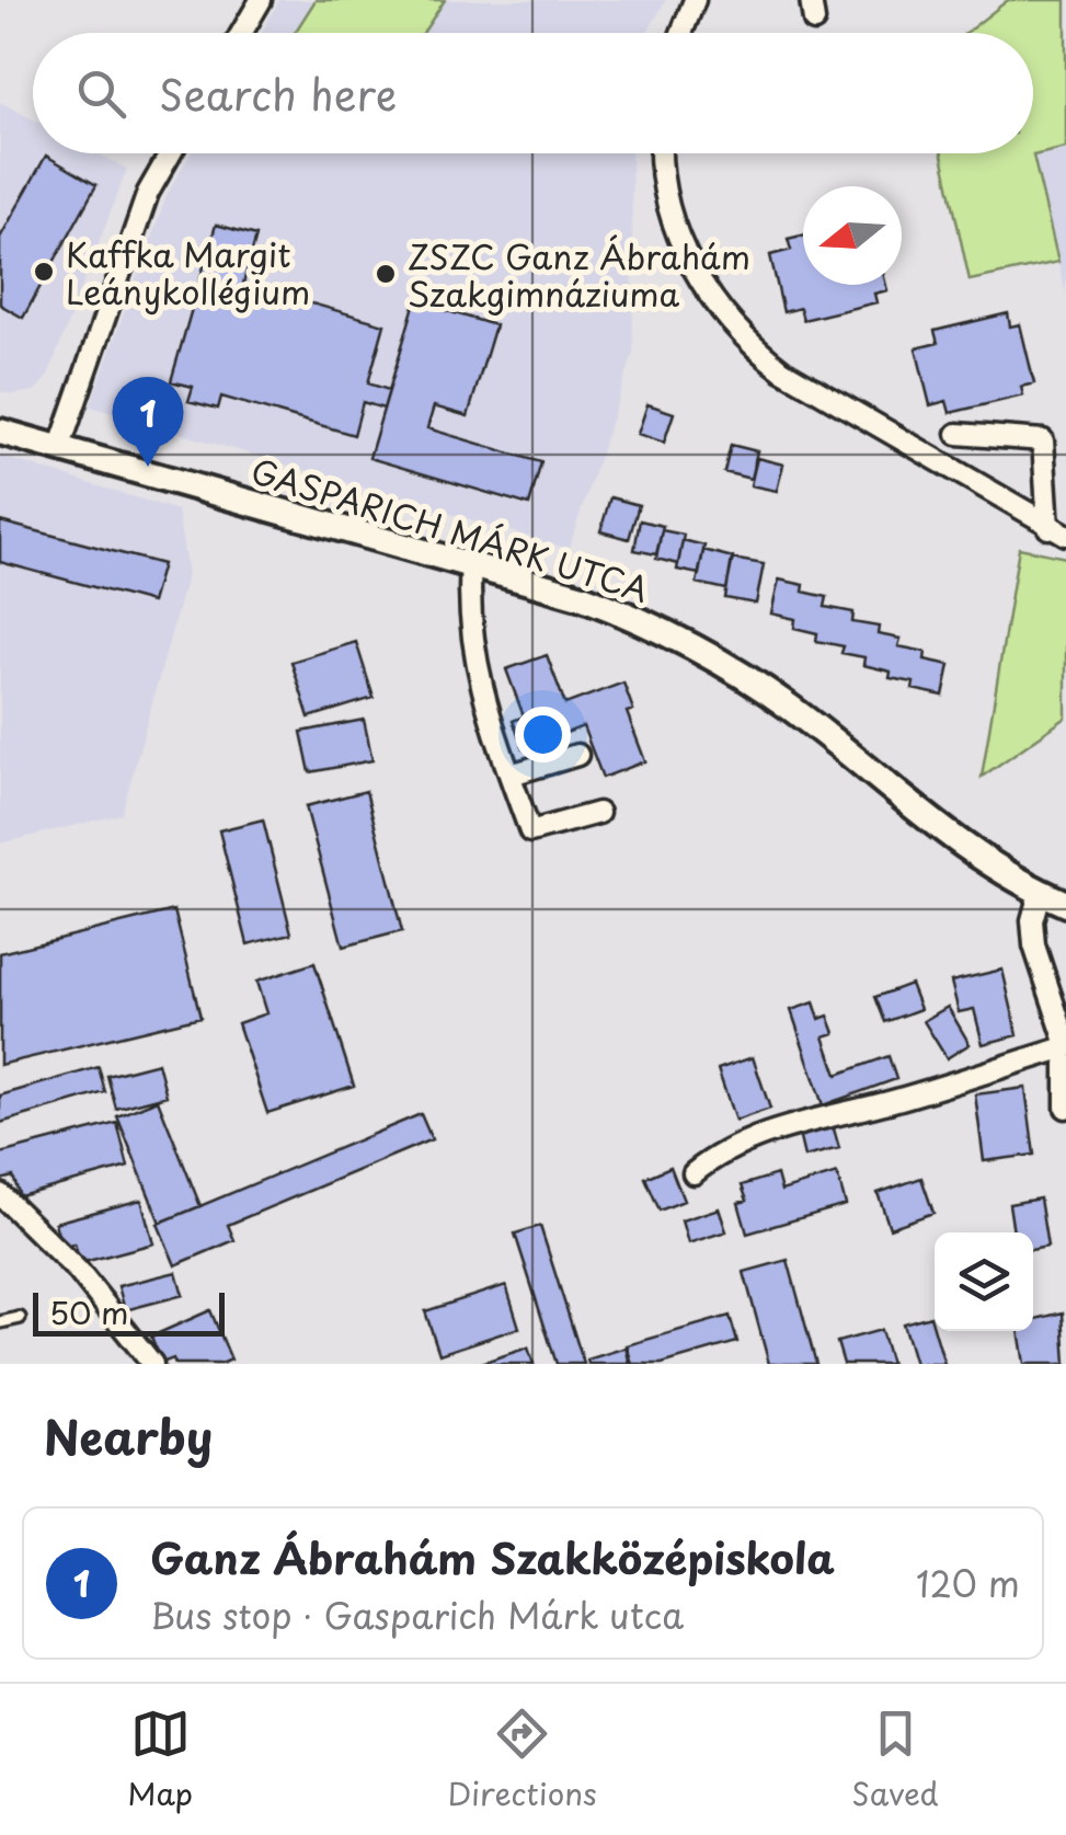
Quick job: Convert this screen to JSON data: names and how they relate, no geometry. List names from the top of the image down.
{
  "streets": {
    "street": ["GASPARICH MÁRK UTCA"]
  },
  "places": ["Kaffka Margit Leánykollégium", "ZSZC Ganz Ábrahám Szakgimnáziuma"],
  "scale_bar": "50 m",
  "north": "left",
  "page": {
    "search": "Search here",
    "pins": "1",
    "scale": "50 m",
    "heading": "Nearby",
    "list": [
      {
        "mark": "1",
        "name": "Ganz Ábrahám Szakközépiskola",
        "note": "Bus stop · Gasparich Márk utca",
        "value": "120 m"
      }
    ],
    "nav": ["Map", "Directions", "Saved"]
  }
}
